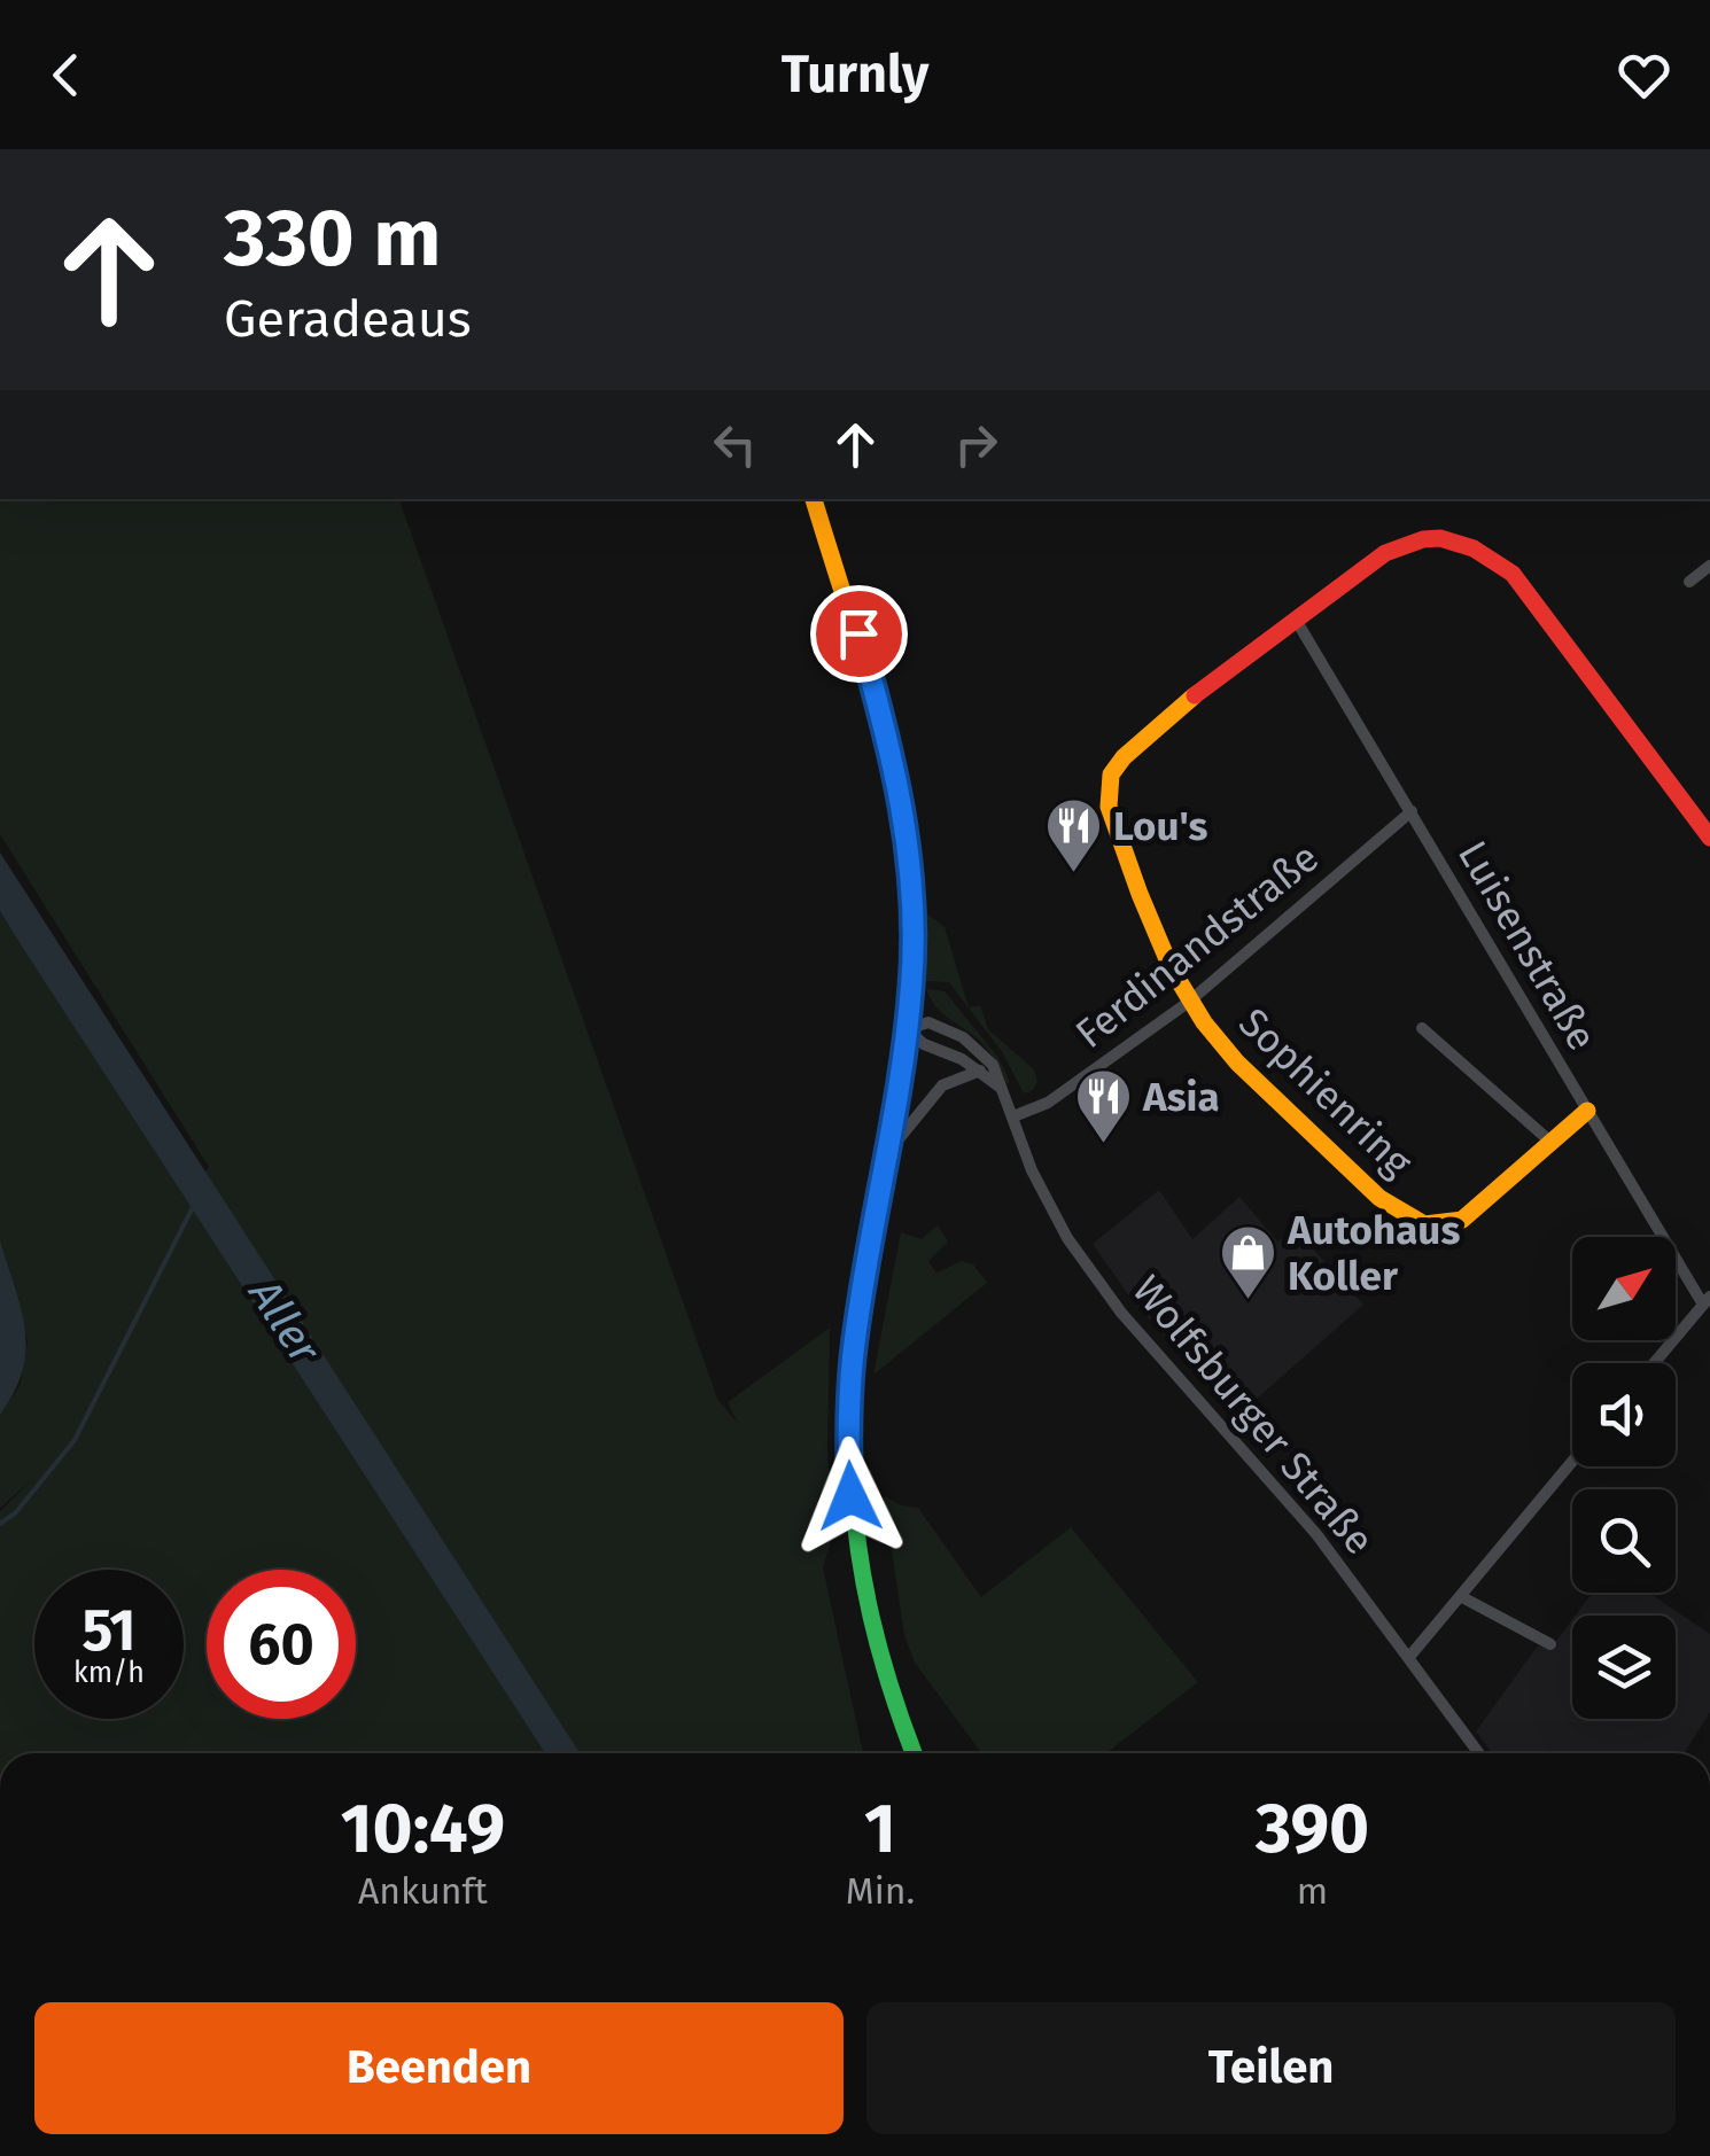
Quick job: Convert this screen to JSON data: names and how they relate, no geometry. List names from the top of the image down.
{
  "streets": {
    "street": [
      "Ferdinandstraße",
      "Luisenstraße",
      "Sophienring",
      "Wolfsburger Straße"
    ]
  },
  "crossings": [
    ["Ferdinandstraße", "Luisenstraße"],
    ["Ferdinandstraße", "Sophienring"],
    ["Ferdinandstraße", "Wolfsburger Straße"],
    ["Luisenstraße", "Sophienring"]
  ],
  "water": ["Aller"],
  "places": {
    "restaurant": ["Lou's", "Asia"],
    "shop": ["Autohaus Koller"]
  },
  "north": "top right",
  "page": {
    "header": "Turnly",
    "turn": ["330 m", "Geradeaus"],
    "speed": "51 km/h",
    "limit": "60",
    "eta": [
      "10:49",
      "Ankunft",
      "1",
      "Min.",
      "390",
      "m"
    ],
    "buttons": ["Beenden", "Teilen"]
  }
}
